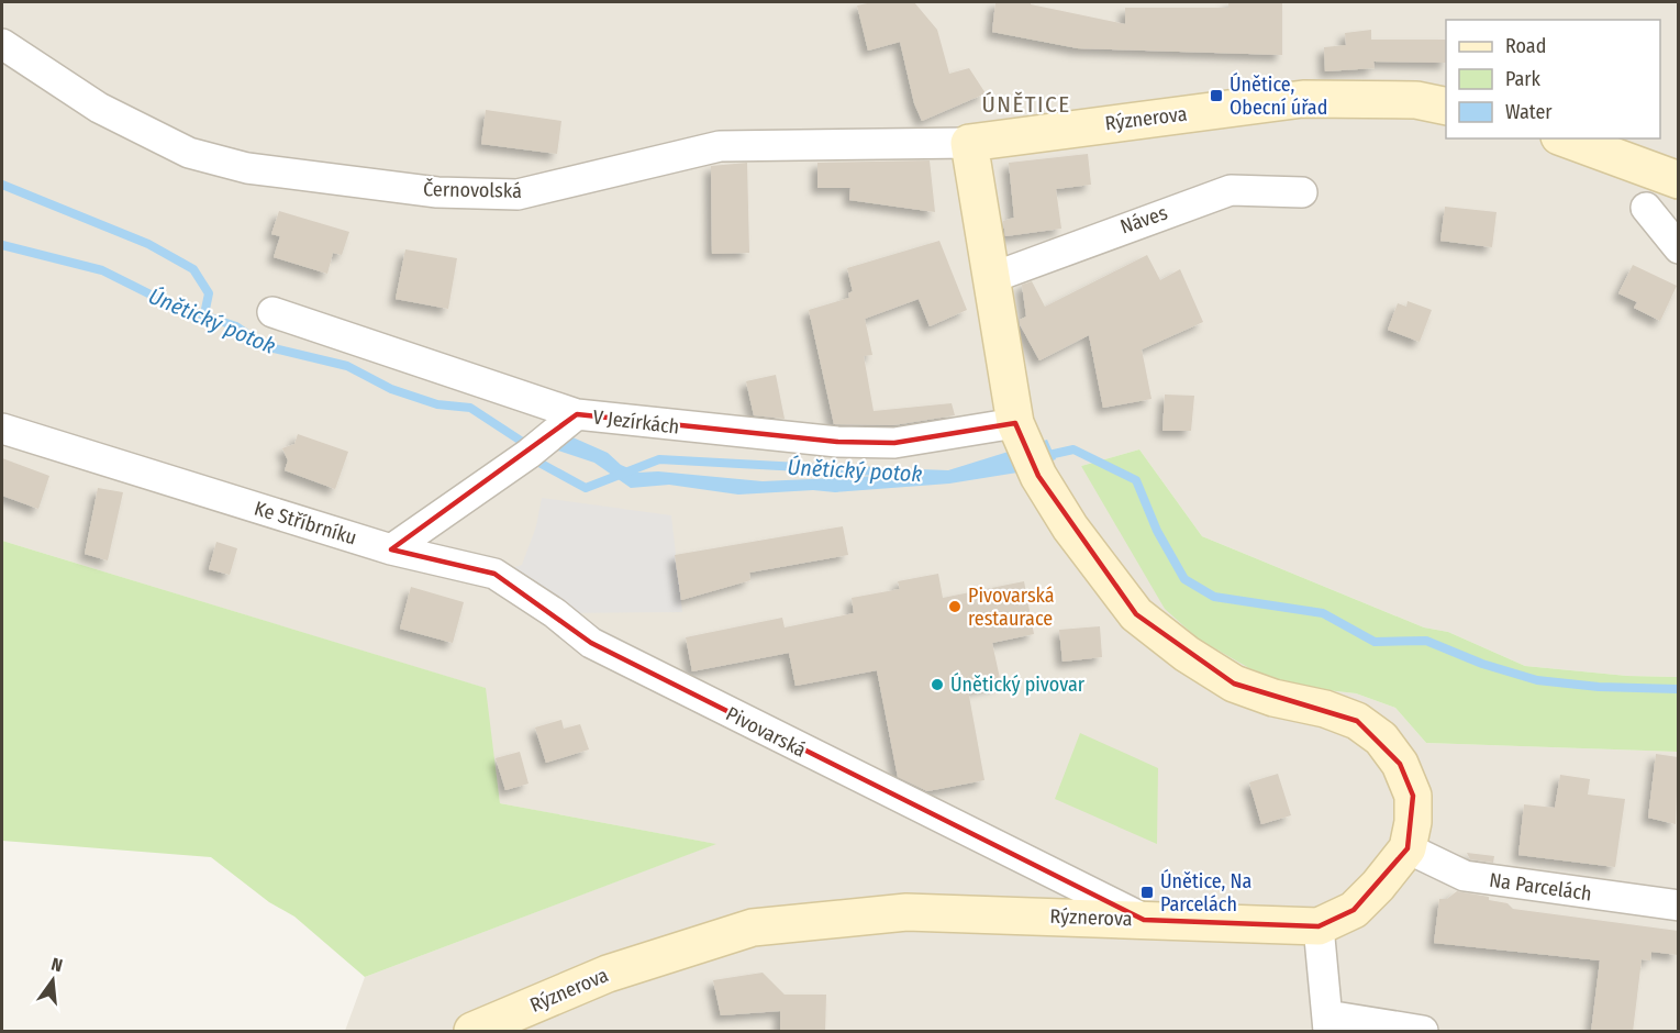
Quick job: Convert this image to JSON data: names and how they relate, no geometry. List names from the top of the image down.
{
  "streets": {
    "street": [
      "Rýznerova",
      "Černovolská",
      "Náves",
      "V Jezírkách",
      "Ke Stříbrníku",
      "Pivovarská",
      "Na Parcelách"
    ]
  },
  "crossings": [
    ["Rýznerova", "Černovolská"],
    ["Rýznerova", "V Jezírkách"],
    ["Rýznerova", "Pivovarská"],
    ["Rýznerova", "Na Parcelách"],
    ["Ke Stříbrníku", "Pivovarská"]
  ],
  "districts": ["ÚNĚTICE"],
  "water": ["Únětický potok"],
  "places": {
    "transit": ["Únětice, Obecní úřad", "Únětice, Na Parcelách"],
    "other": ["Pivovarská restaurace", "Únětický pivovar"]
  },
  "legend": ["Road", "Park", "Water"],
  "north": "top"
}
